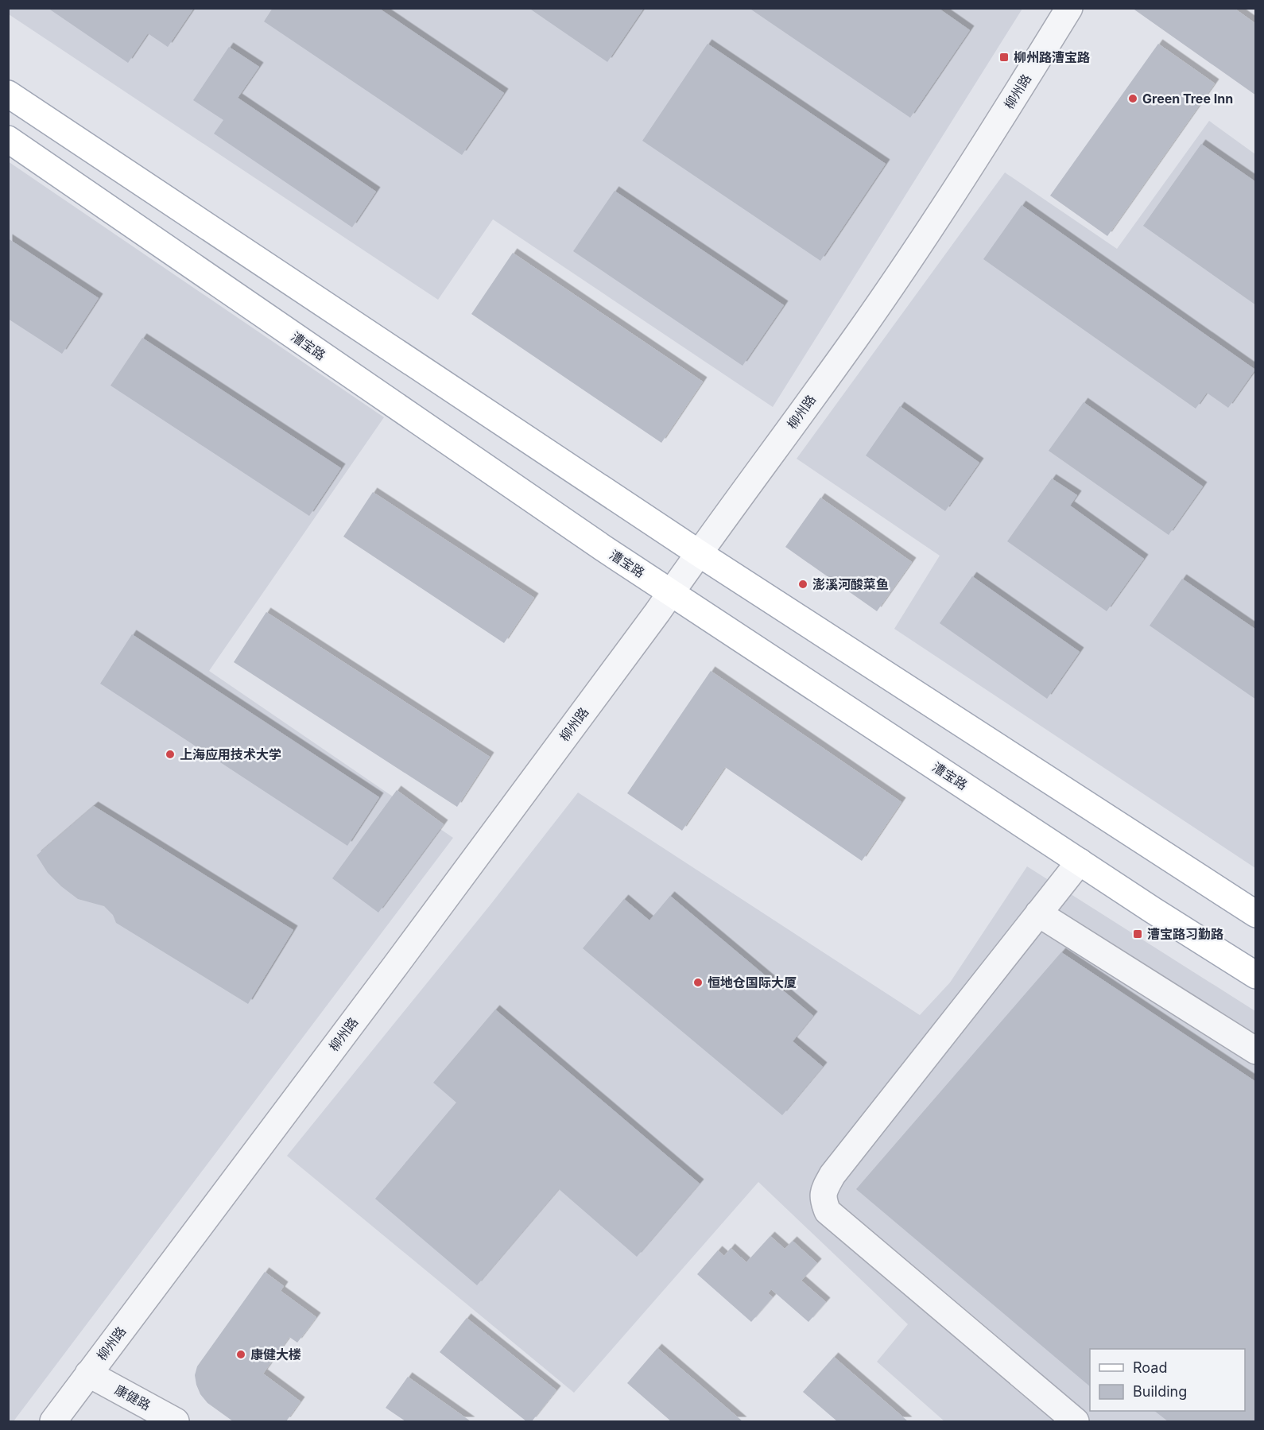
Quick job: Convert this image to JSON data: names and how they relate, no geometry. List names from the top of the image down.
{
  "streets": {
    "main road": ["漕宝路"],
    "street": ["柳州路", "康健路"]
  },
  "crossings": [
    ["柳州路", "漕宝路"],
    ["柳州路", "康健路"]
  ],
  "places": {
    "transit": ["柳州路漕宝路", "漕宝路习勤路"],
    "other": [
      "Green Tree Inn",
      "澎溪河酸菜鱼",
      "上海应用技术大学",
      "恒地仓国际大厦",
      "康健大楼"
    ]
  },
  "legend": ["Road", "Building"]
}
